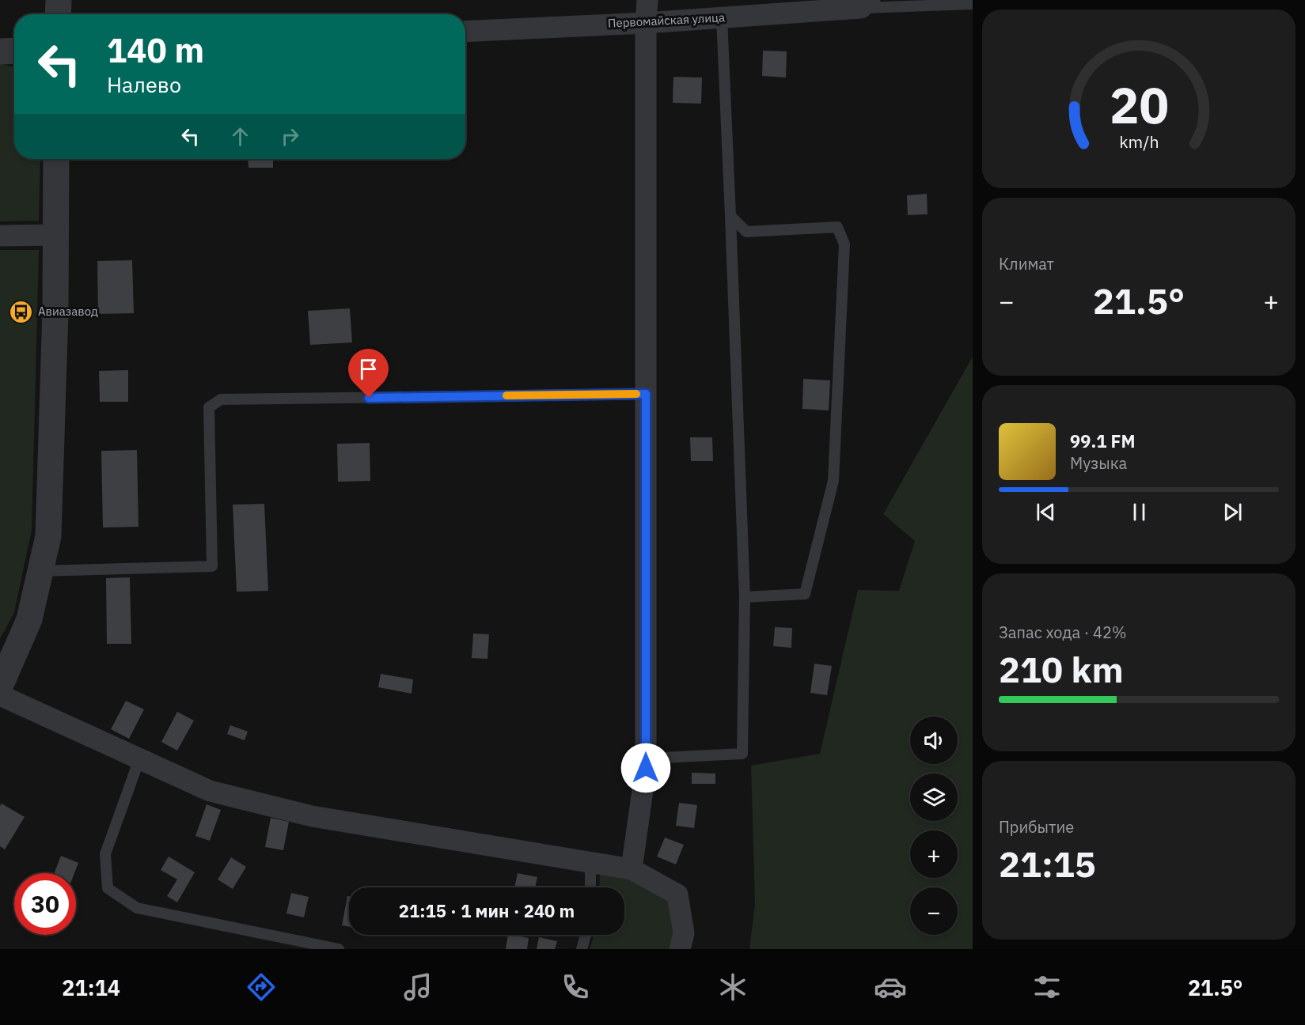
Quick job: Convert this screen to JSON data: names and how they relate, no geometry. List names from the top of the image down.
{
  "streets": {
    "street": ["Первомайская улица"]
  },
  "places": {
    "bus stop": ["Авиазавод"]
  },
  "page": {
    "turn": ["140 m", "Налево"],
    "tile": [
      "Климат",
      ["Запас хода · 42%", "210 km"],
      ["Прибытие", "21:15"]
    ],
    "heat": ["−", "21.5°", "+"],
    "song": ["99.1 FM", "Музыка"],
    "map_buttons": ["+", "−"],
    "limit": "30",
    "trip": "21:15 · 1 мин · 240 m",
    "tabs": ["21:14", "21.5°"],
    "gauge": ["20", "km/h"]
  }
}
